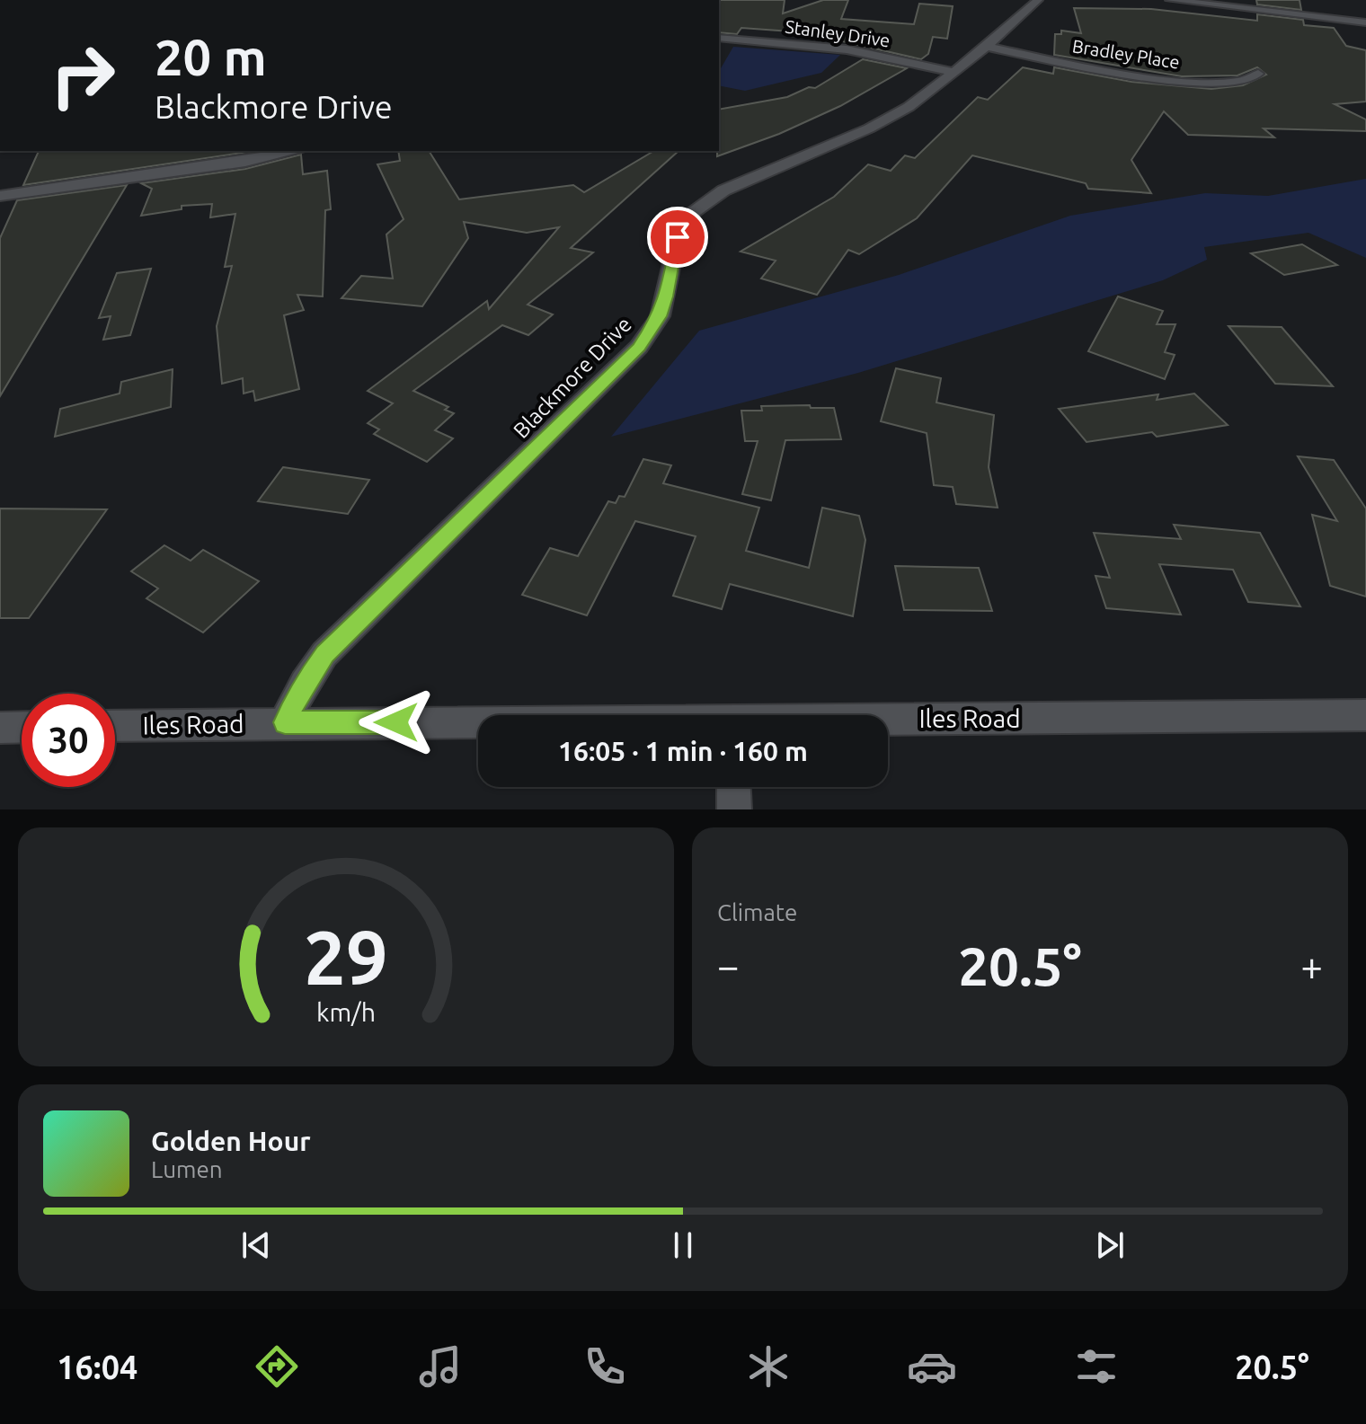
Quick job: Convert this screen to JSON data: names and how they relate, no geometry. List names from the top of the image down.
{
  "streets": {
    "street": [
      "Stanley Drive",
      "Bradley Place",
      "Blackmore Drive",
      "Iles Road"
    ]
  },
  "crossings": [
    ["Stanley Drive", "Blackmore Drive"],
    ["Bradley Place", "Blackmore Drive"],
    ["Blackmore Drive", "Iles Road"]
  ],
  "page": {
    "turn": ["20 m", "Blackmore Drive"],
    "limit": "30",
    "trip": "16:05 · 1 min · 160 m",
    "tile": "Climate",
    "heat": ["−", "20.5°", "+"],
    "song": ["Golden Hour", "Lumen"],
    "tabs": ["16:04", "20.5°"],
    "gauge": ["29", "km/h"]
  }
}
